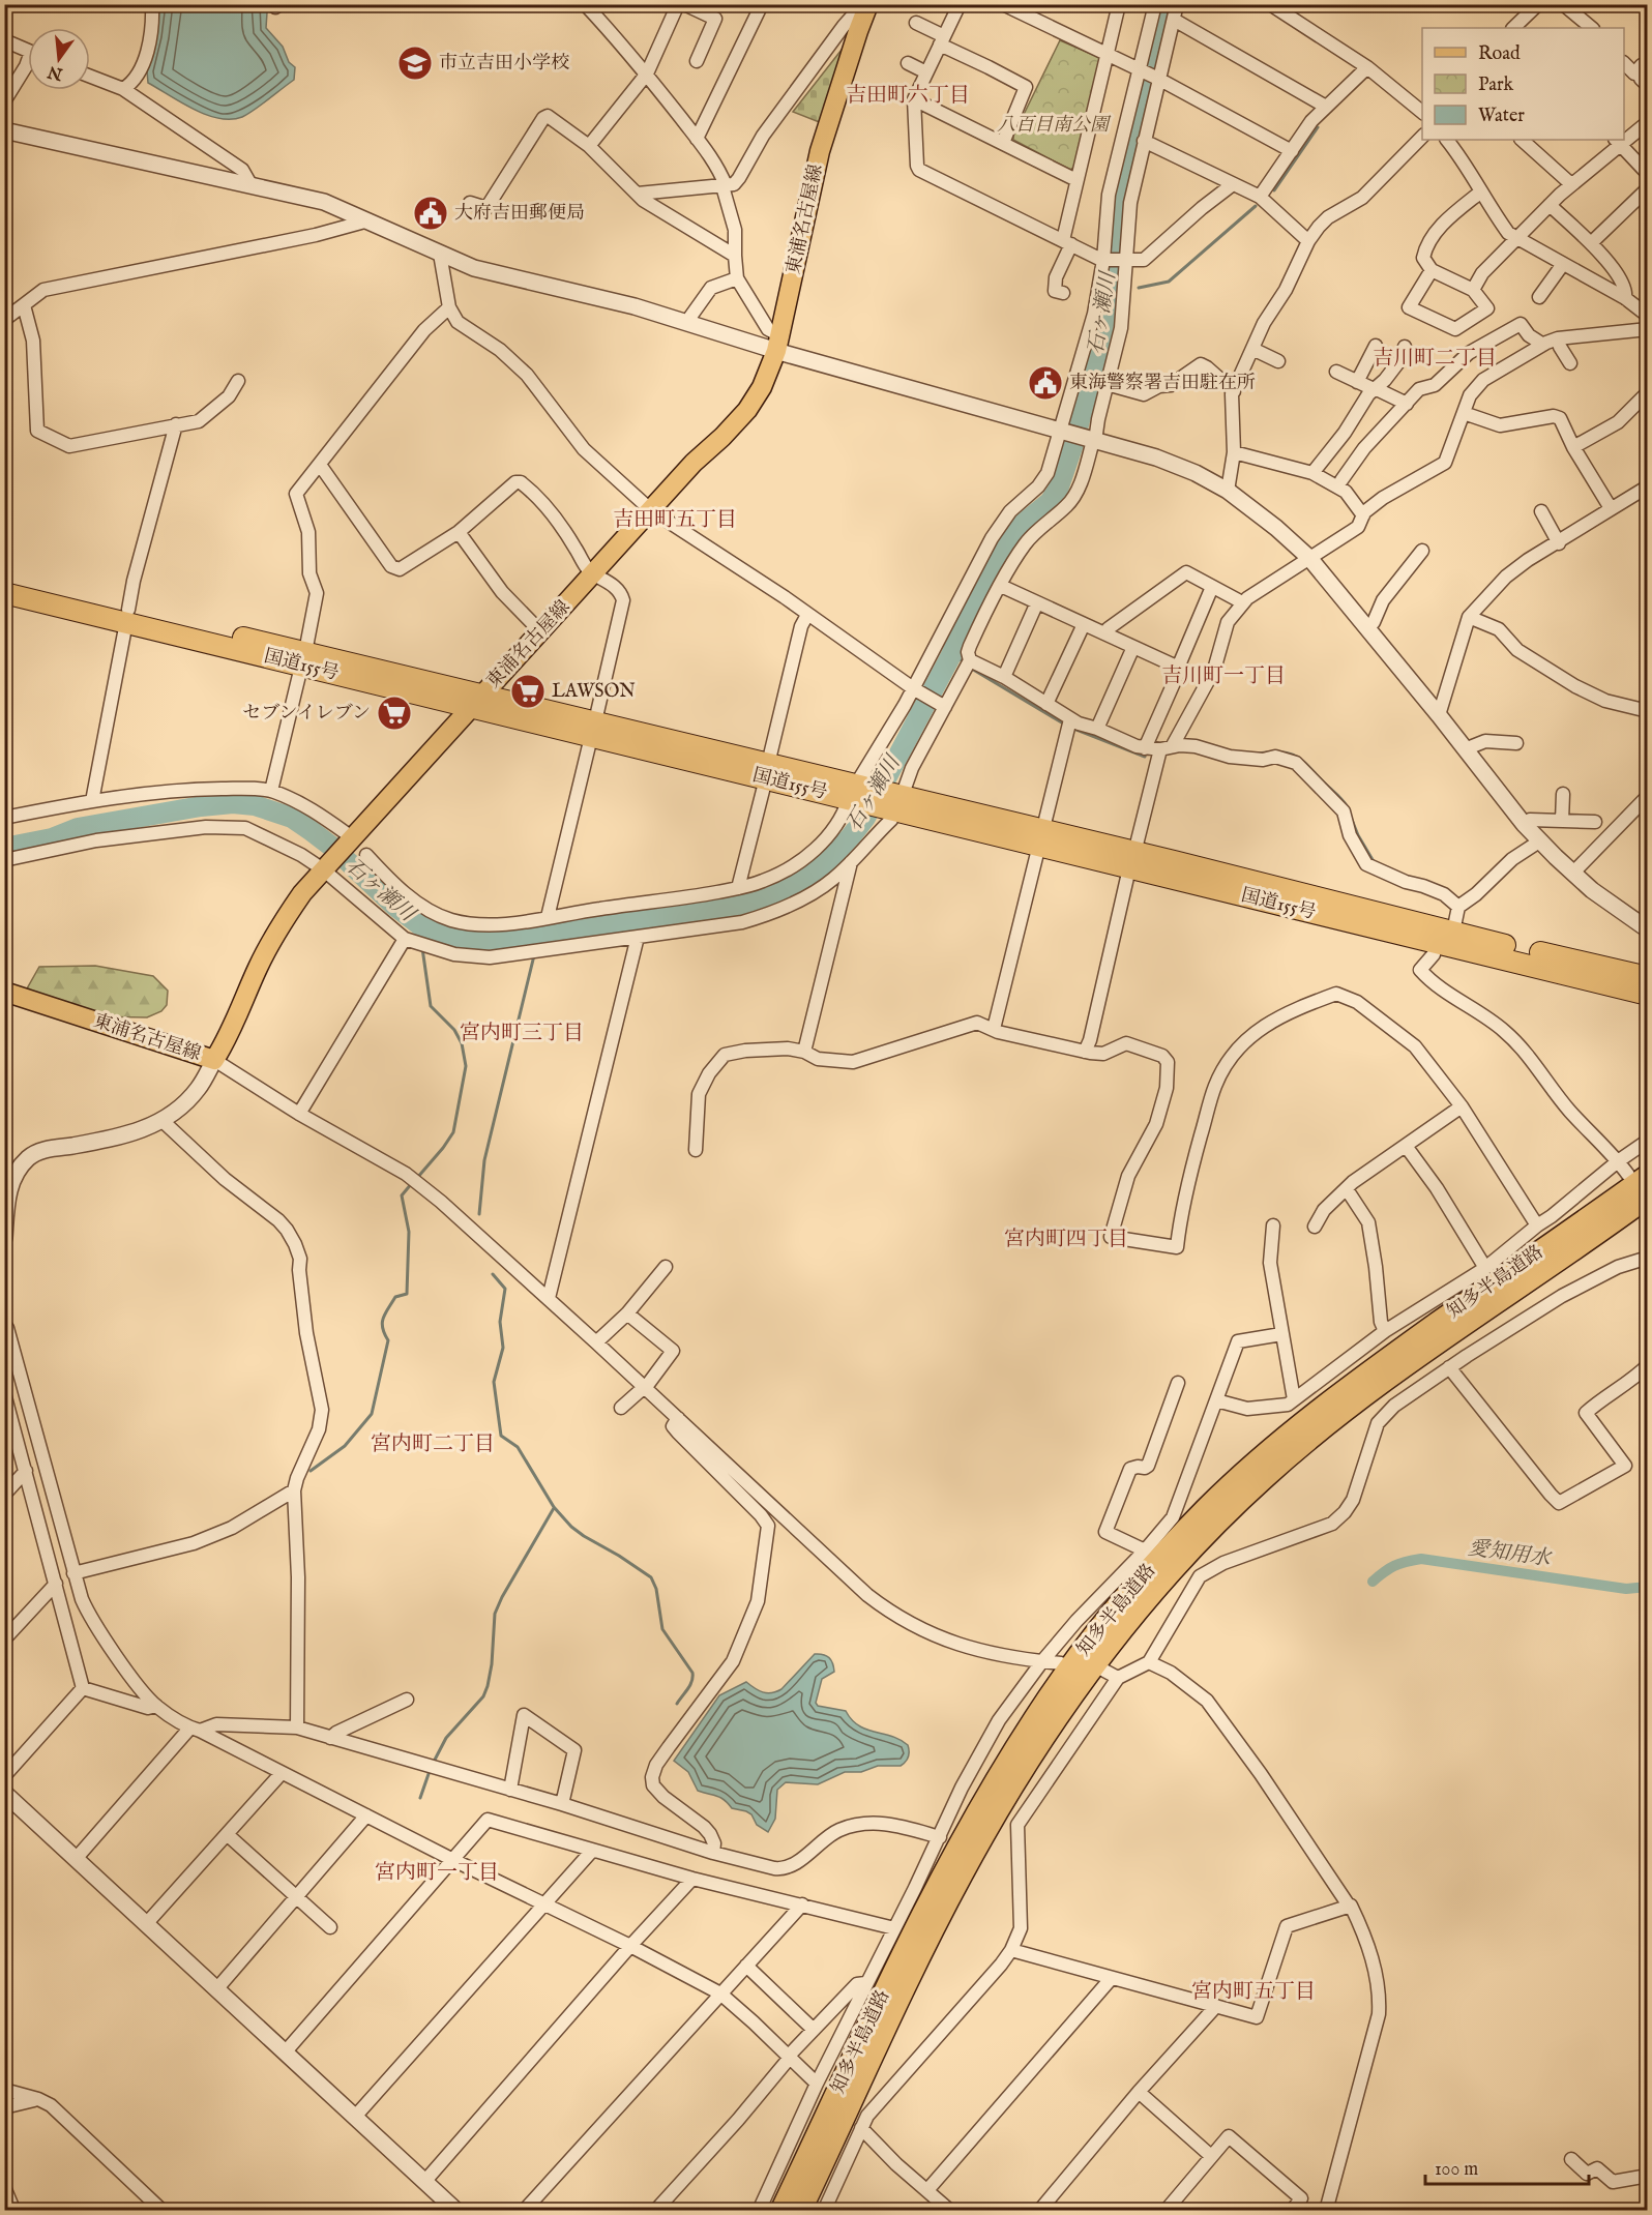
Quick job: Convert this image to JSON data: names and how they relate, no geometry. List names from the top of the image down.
{
  "streets": {
    "highway": ["国道155号", "知多半島道路"],
    "main road": ["東浦名古屋線"]
  },
  "crossings": [
    ["東浦名古屋線", "国道155号"]
  ],
  "districts": [
    "吉田町六丁目",
    "吉川町二丁目",
    "吉田町五丁目",
    "吉川町一丁目",
    "宮内町三丁目",
    "宮内町四丁目",
    "宮内町二丁目",
    "宮内町一丁目",
    "宮内町五丁目"
  ],
  "water": ["石ヶ瀬川", "愛知用水"],
  "parks": ["八百目南公園"],
  "places": {
    "school or university": ["市立吉田小学校"],
    "public building": ["大府吉田郵便局", "東海警察署吉田駐在所"],
    "supermarket": ["LAWSON", "セブンイレブン"]
  },
  "legend": ["Road", "Park", "Water"],
  "scale_bar": "100 m",
  "north": "bottom"
}
